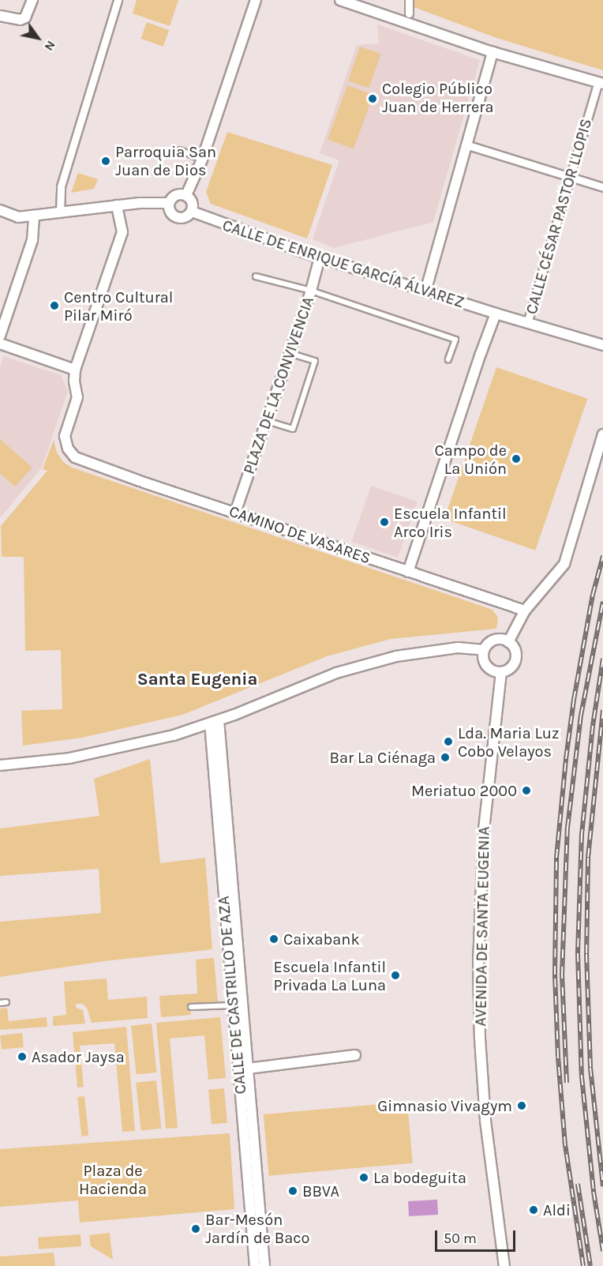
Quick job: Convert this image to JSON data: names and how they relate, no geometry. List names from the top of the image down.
{
  "streets": {
    "street": [
      "CALLE CÉSAR PASTOR LLOPIS",
      "CALLE DE ENRIQUE GARCÍA ÁLVAREZ",
      "PLAZA DE LA CONVIVENCIA",
      "CAMINO DE VASARES",
      "AVENIDA DE SANTA EUGENIA",
      "CALLE DE CASTRILLO DE AZA"
    ]
  },
  "crossings": [
    ["CALLE CÉSAR PASTOR LLOPIS", "CALLE DE ENRIQUE GARCÍA ÁLVAREZ"],
    ["CALLE DE ENRIQUE GARCÍA ÁLVAREZ", "PLAZA DE LA CONVIVENCIA"],
    ["PLAZA DE LA CONVIVENCIA", "CAMINO DE VASARES"]
  ],
  "districts": ["Santa Eugenia"],
  "parks": ["Plaza de Hacienda"],
  "places": [
    "Colegio Público Juan de Herrera",
    "Parroquia San Juan de Dios",
    "Centro Cultural Pilar Miró",
    "Campo de La Unión",
    "Escuela Infantil Arco Iris",
    "Lda. Maria Luz Cobo Velayos",
    "Bar La Ciénaga",
    "Meriatuo 2000",
    "Caixabank",
    "Escuela Infantil Privada La Luna",
    "Asador Jaysa",
    "Gimnasio Vivagym",
    "La bodeguita",
    "BBVA",
    "Aldi",
    "Bar-Mesón Jardín de Baco"
  ],
  "scale_bar": "50 m",
  "north": "bottom right"
}
